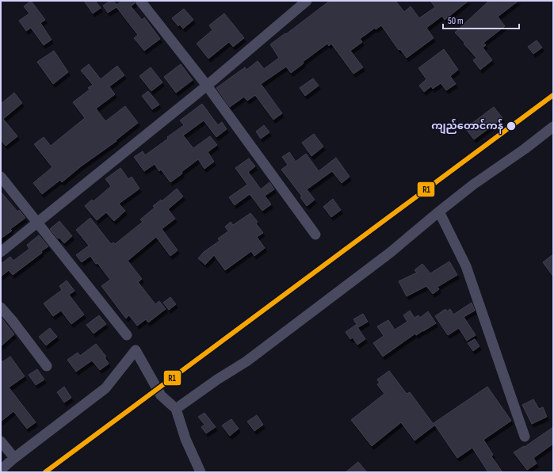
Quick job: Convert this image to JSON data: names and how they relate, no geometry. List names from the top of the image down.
{
  "places": ["ကျည်တောင်ကန်"],
  "lines": ["transit line R1"],
  "scale_bar": "50 m"
}
